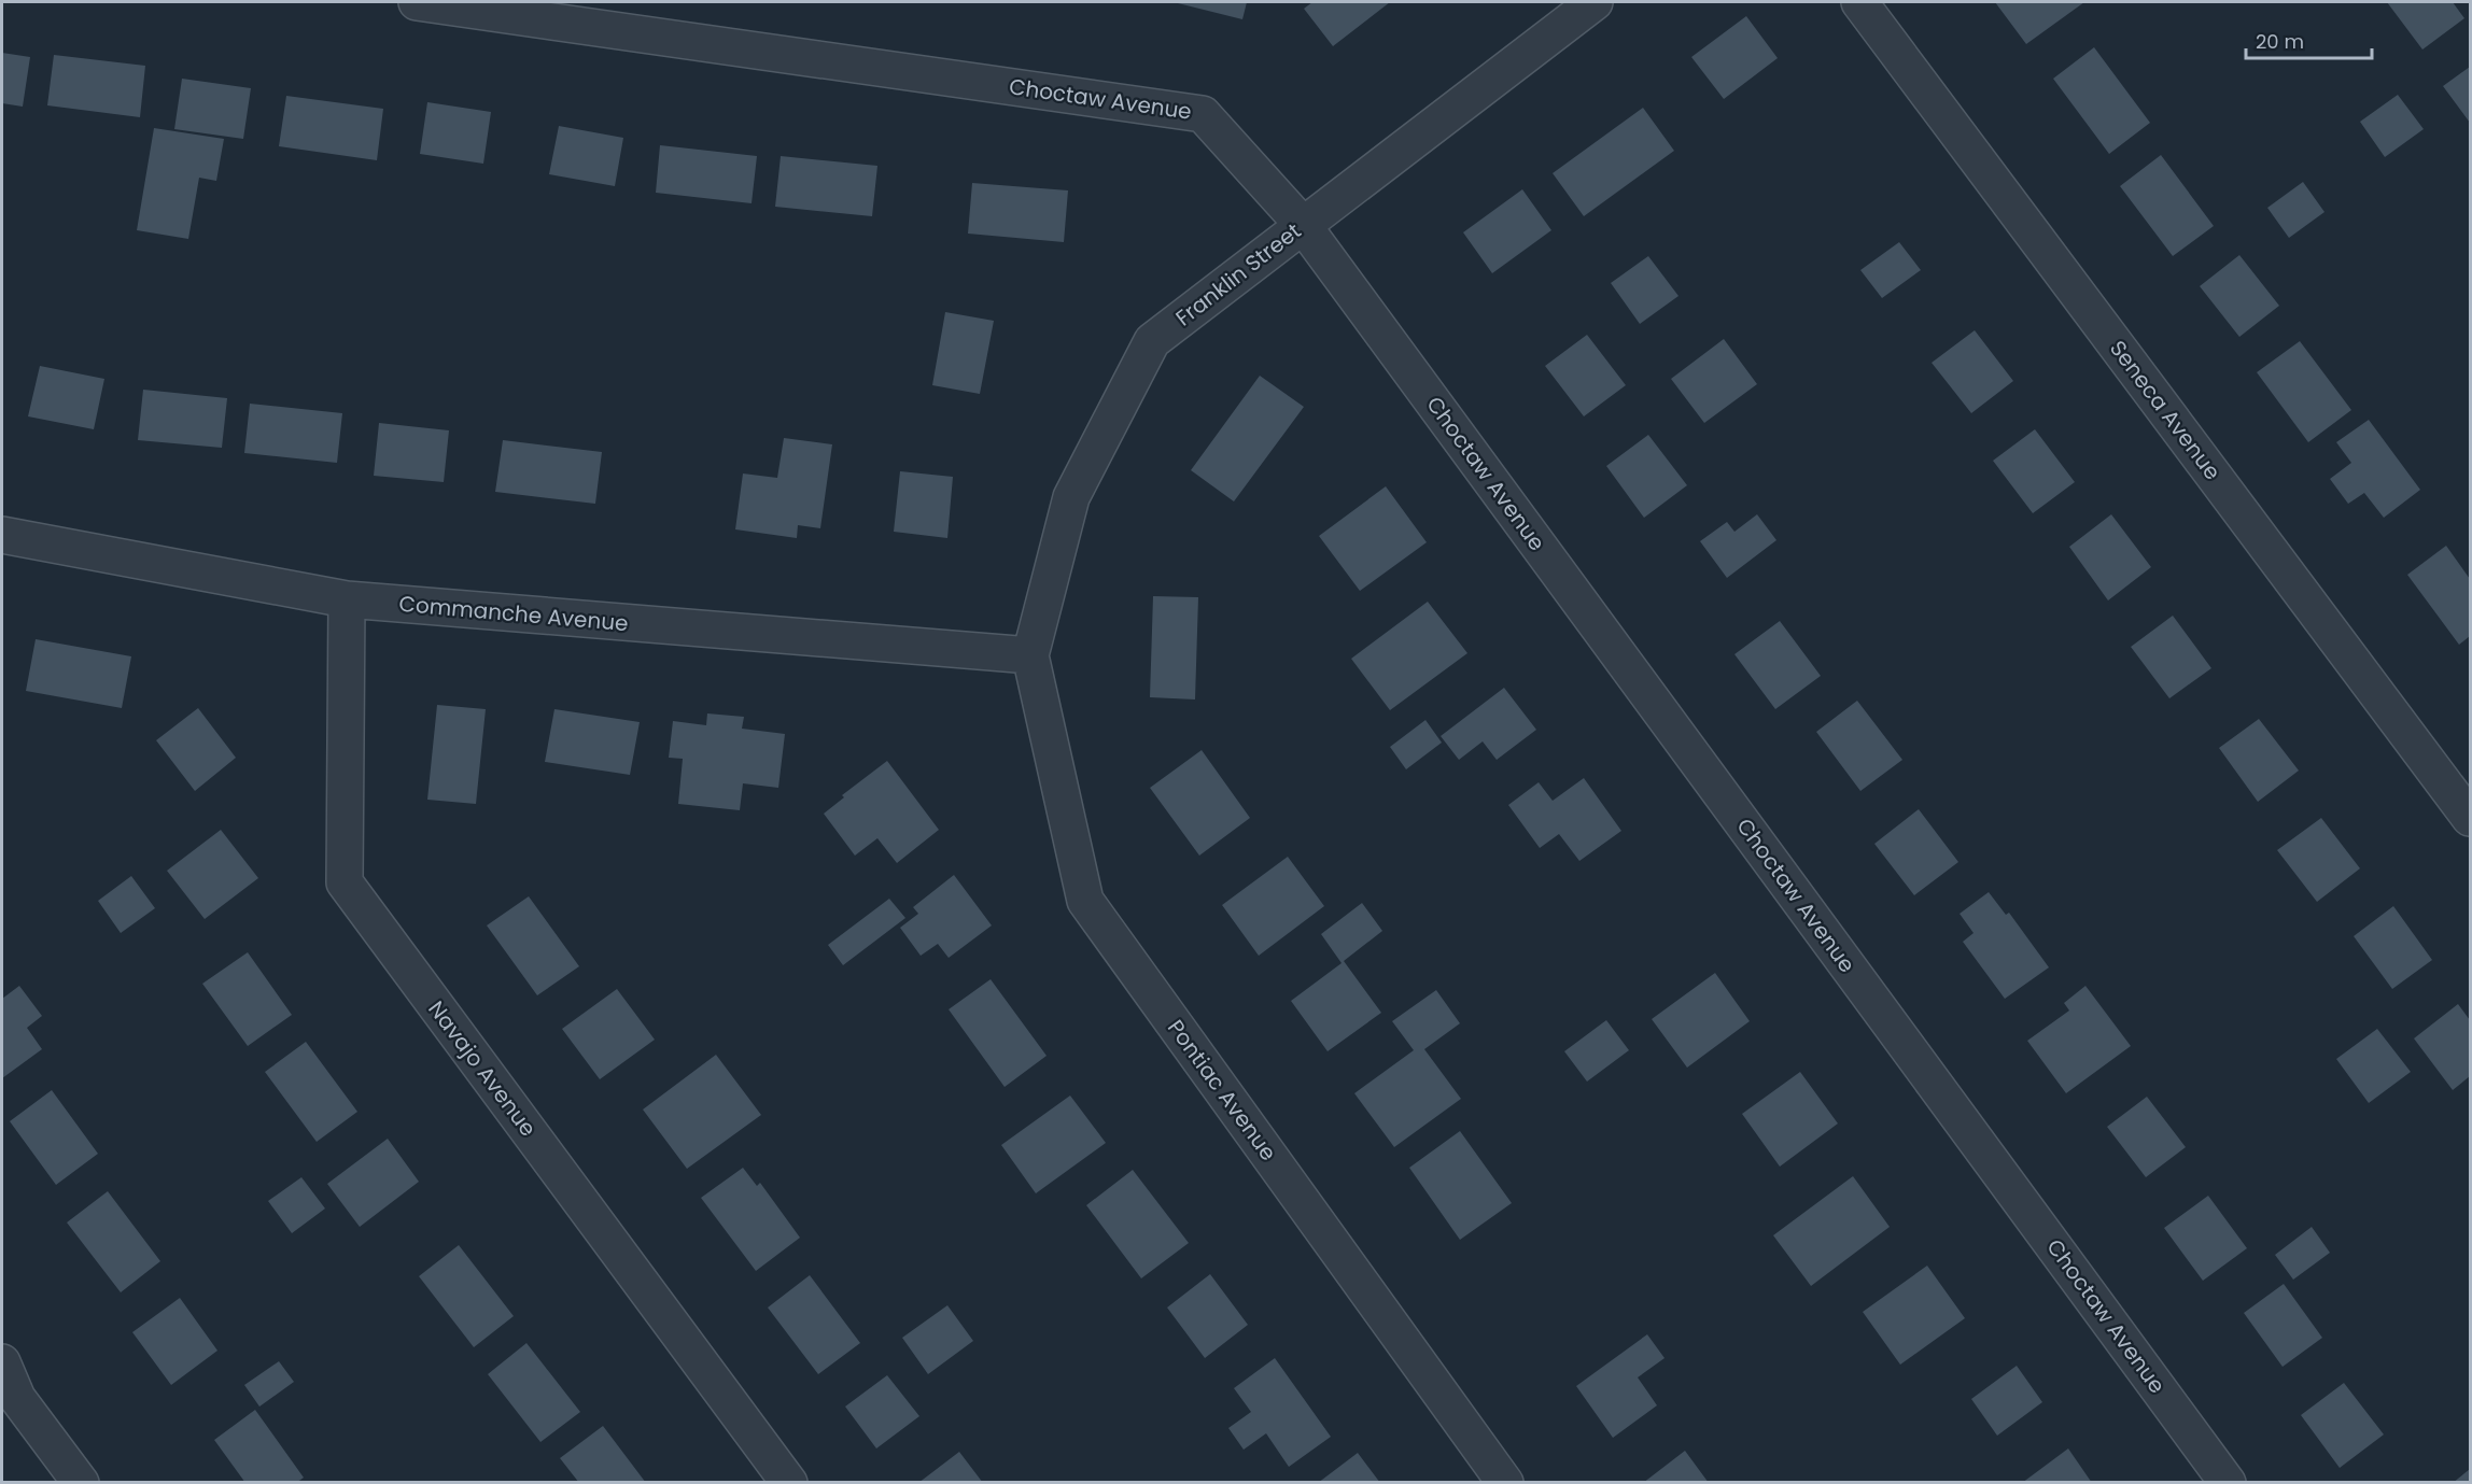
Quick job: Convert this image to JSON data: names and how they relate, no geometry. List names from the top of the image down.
{
  "streets": {
    "street": [
      "Choctaw Avenue",
      "Franklin Street",
      "Seneca Avenue",
      "Commanche Avenue",
      "Navajo Avenue",
      "Pontiac Avenue"
    ]
  },
  "crossings": [
    ["Choctaw Avenue", "Franklin Street"],
    ["Franklin Street", "Commanche Avenue"],
    ["Franklin Street", "Pontiac Avenue"],
    ["Commanche Avenue", "Navajo Avenue"],
    ["Commanche Avenue", "Pontiac Avenue"]
  ],
  "scale_bar": "20 m"
}
